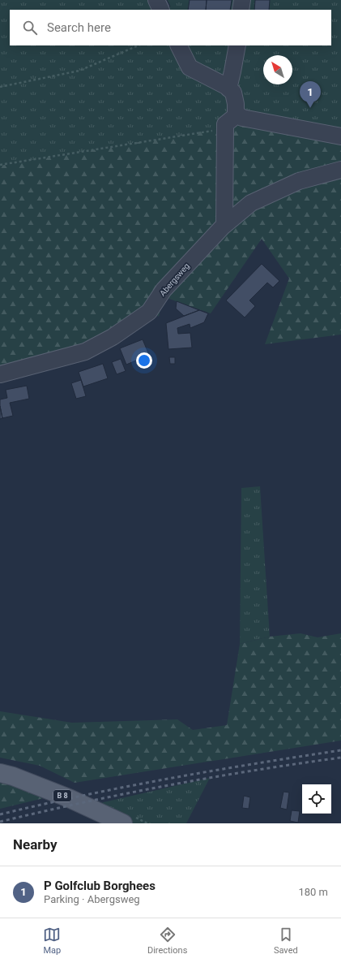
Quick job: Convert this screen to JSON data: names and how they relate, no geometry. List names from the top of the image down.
{
  "streets": {
    "main road": ["B 8"],
    "street": ["Abergsweg"]
  },
  "north": "top left",
  "page": {
    "search": "Search here",
    "pins": "1",
    "heading": "Nearby",
    "list": [
      {
        "mark": "1",
        "name": "P Golfclub Borghees",
        "note": "Parking · Abergsweg",
        "value": "180 m"
      }
    ],
    "nav": ["Map", "Directions", "Saved"]
  }
}
